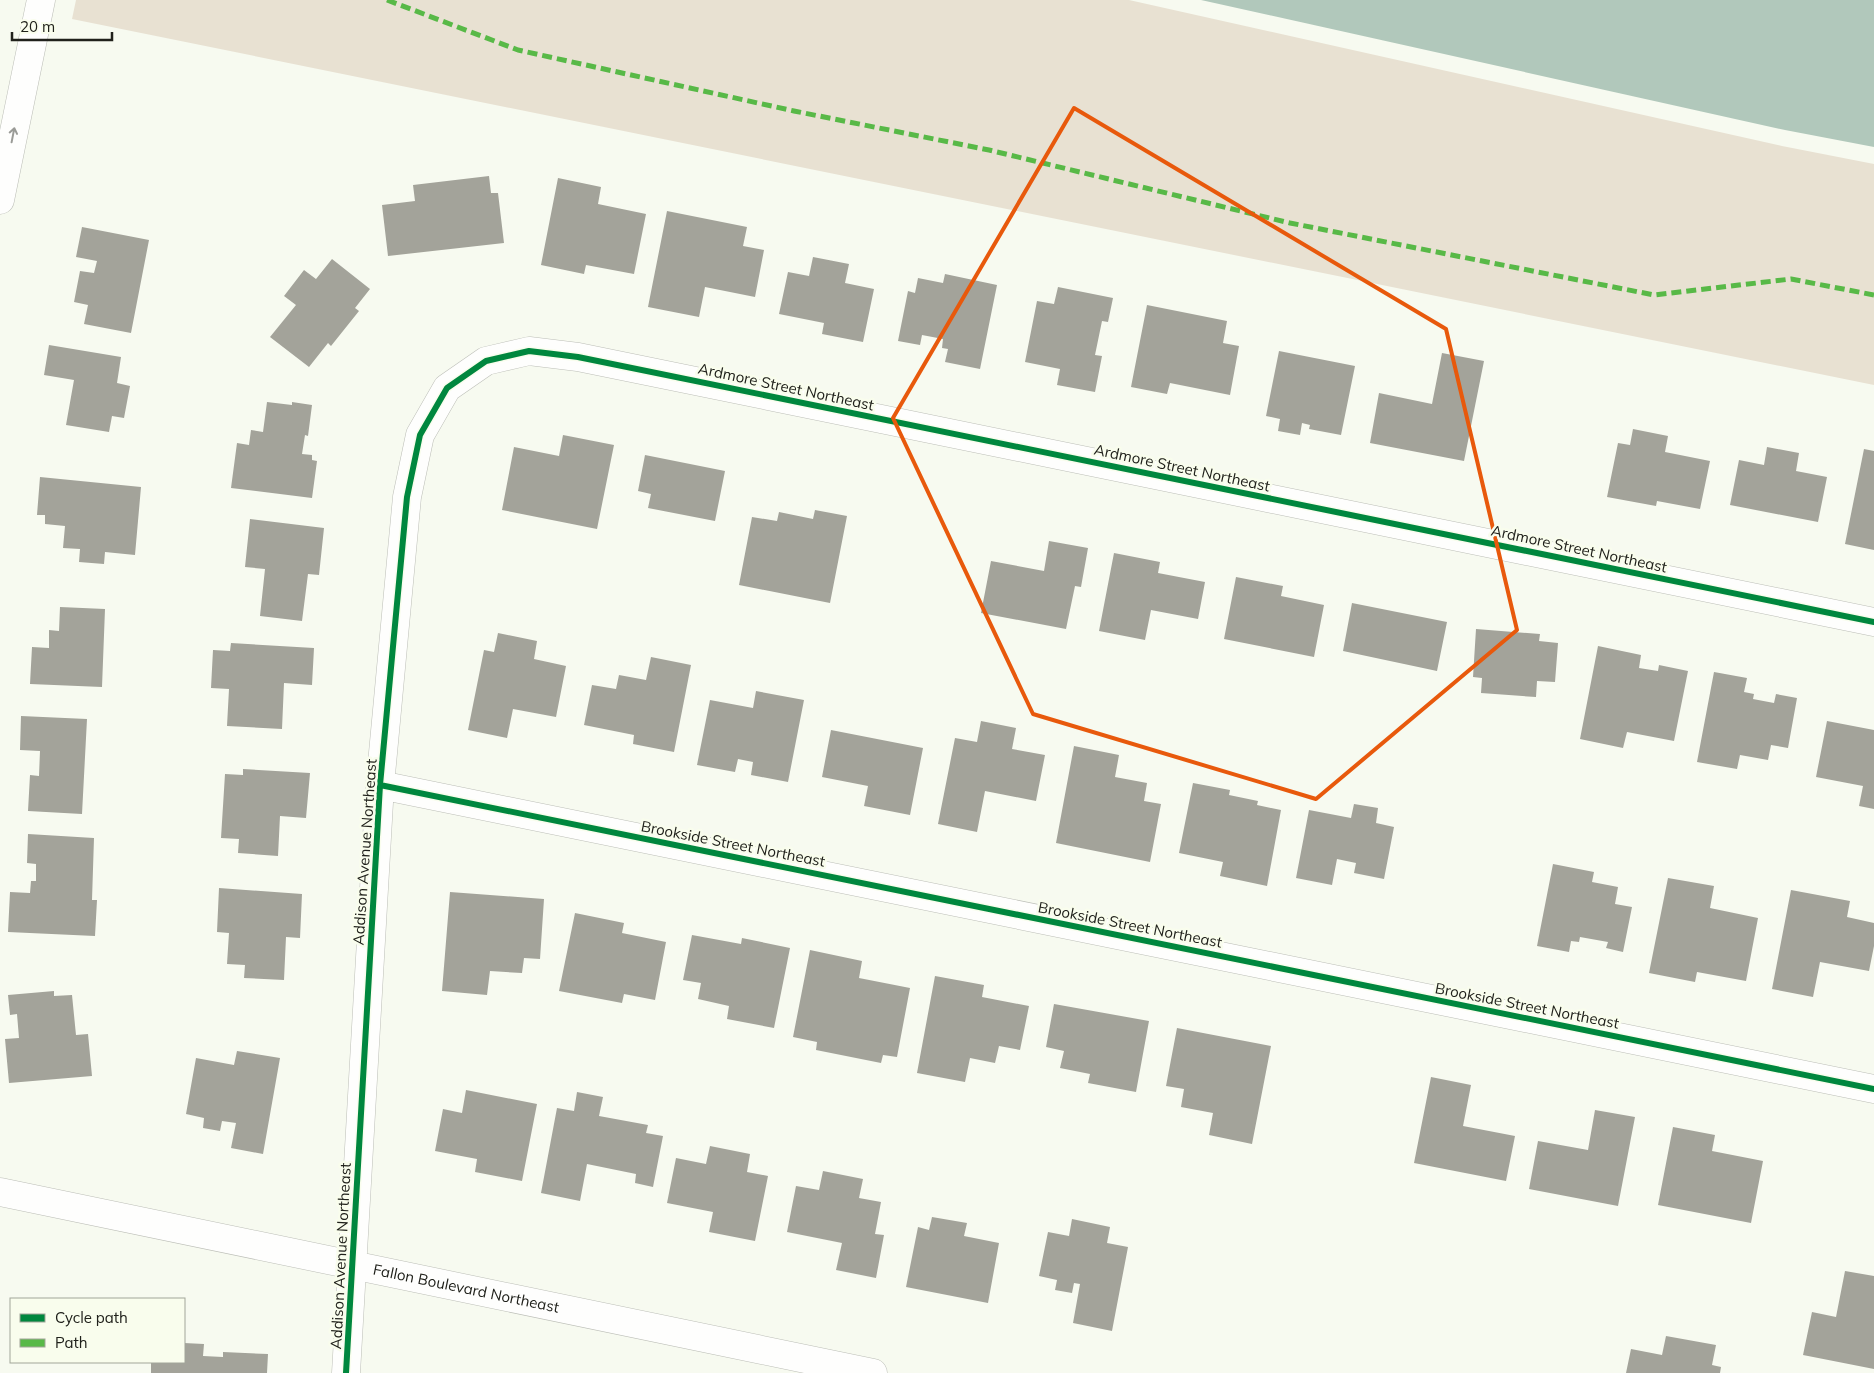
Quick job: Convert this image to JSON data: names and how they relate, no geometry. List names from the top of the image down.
{
  "streets": {
    "street": [
      "Ardmore Street Northeast",
      "Brookside Street Northeast",
      "Addison Avenue Northeast",
      "Fallon Boulevard Northeast"
    ]
  },
  "crossings": [
    ["Ardmore Street Northeast", "Addison Avenue Northeast"],
    ["Brookside Street Northeast", "Addison Avenue Northeast"],
    ["Addison Avenue Northeast", "Fallon Boulevard Northeast"]
  ],
  "legend": ["Cycle path", "Path"],
  "scale_bar": "20 m"
}
